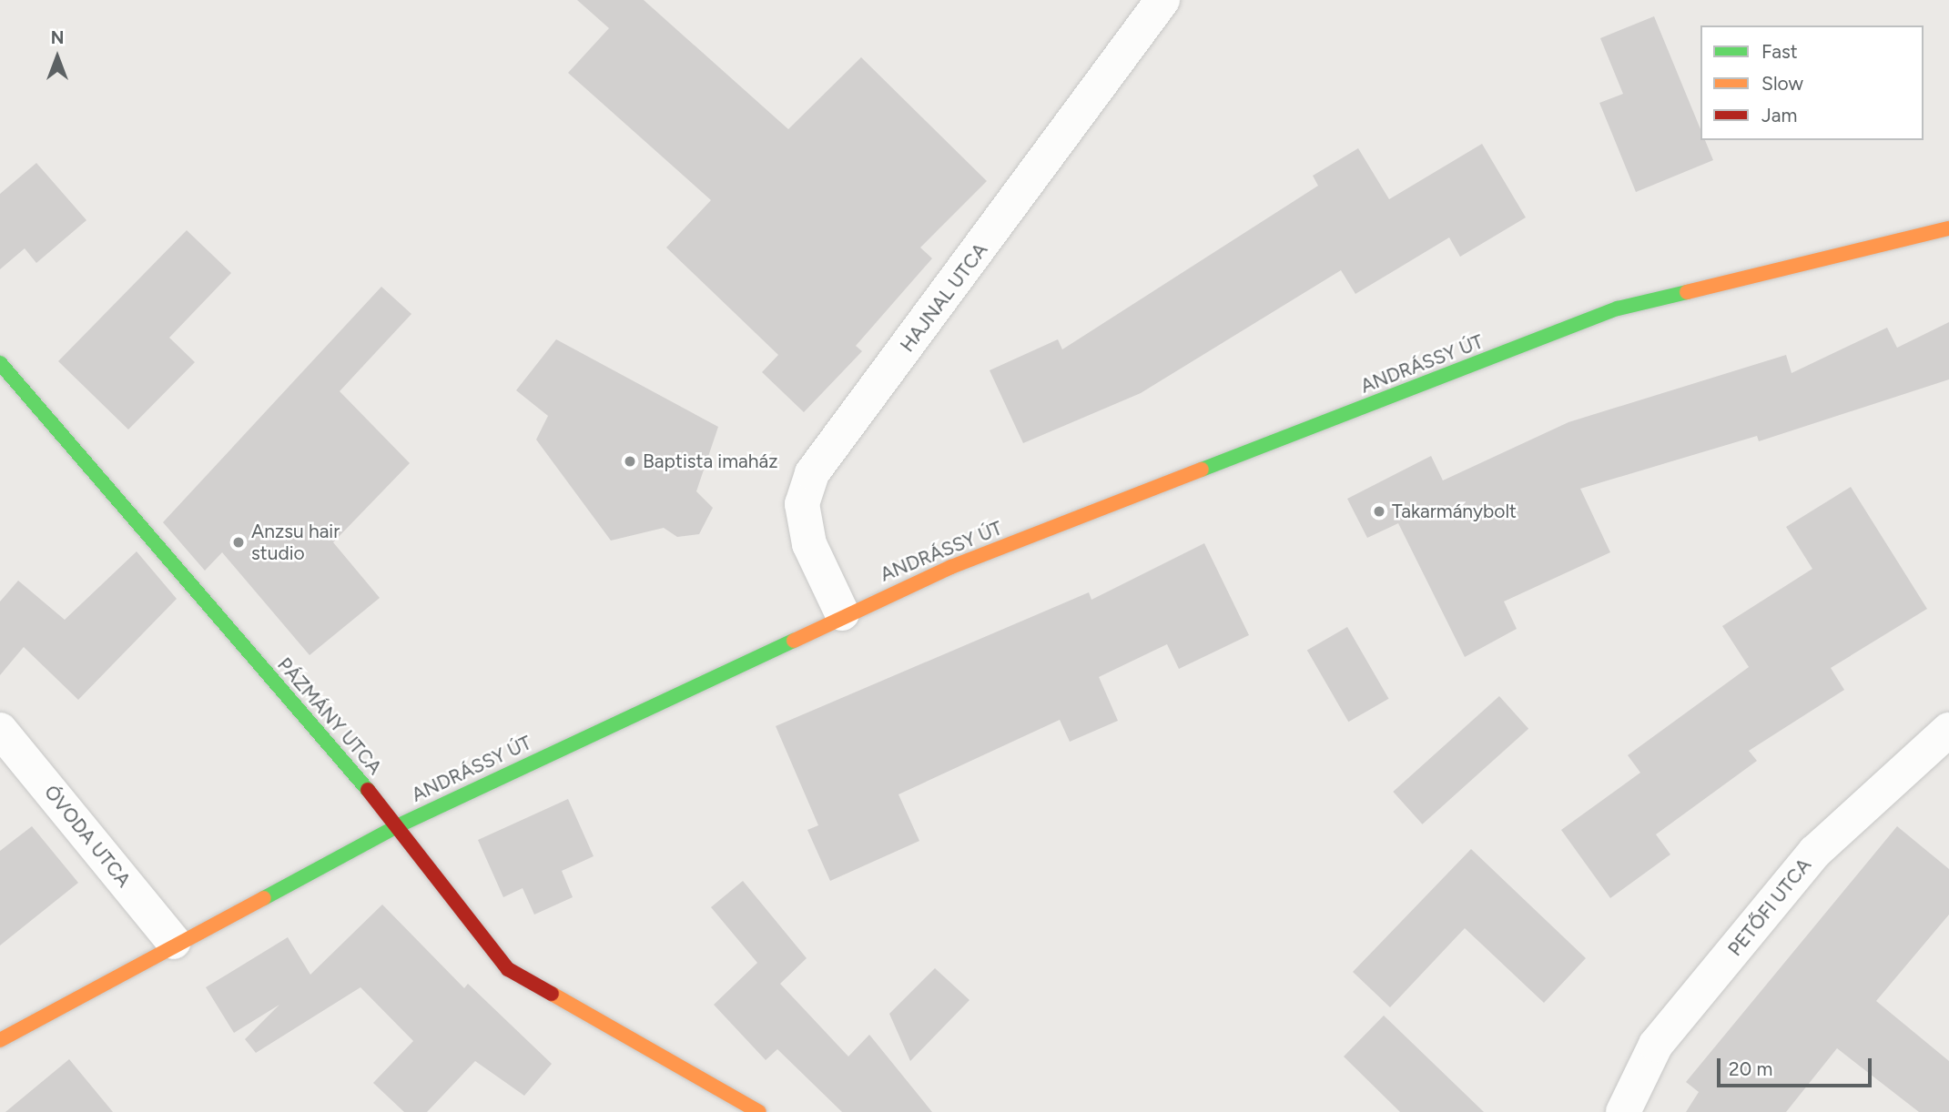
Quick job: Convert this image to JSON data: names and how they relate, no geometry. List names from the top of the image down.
{
  "streets": {
    "main road": ["ANDRÁSSY ÚT", "PÁZMÁNY UTCA"],
    "street": ["HAJNAL UTCA", "ÓVODA UTCA", "PETŐFI UTCA"]
  },
  "crossings": [
    ["HAJNAL UTCA", "ANDRÁSSY ÚT"],
    ["ANDRÁSSY ÚT", "PÁZMÁNY UTCA"],
    ["ANDRÁSSY ÚT", "ÓVODA UTCA"]
  ],
  "places": ["Baptista imaház", "Takarmánybolt", "Anzsu hair studio"],
  "legend": ["Fast", "Slow", "Jam"],
  "scale_bar": "20 m",
  "north": "top"
}
